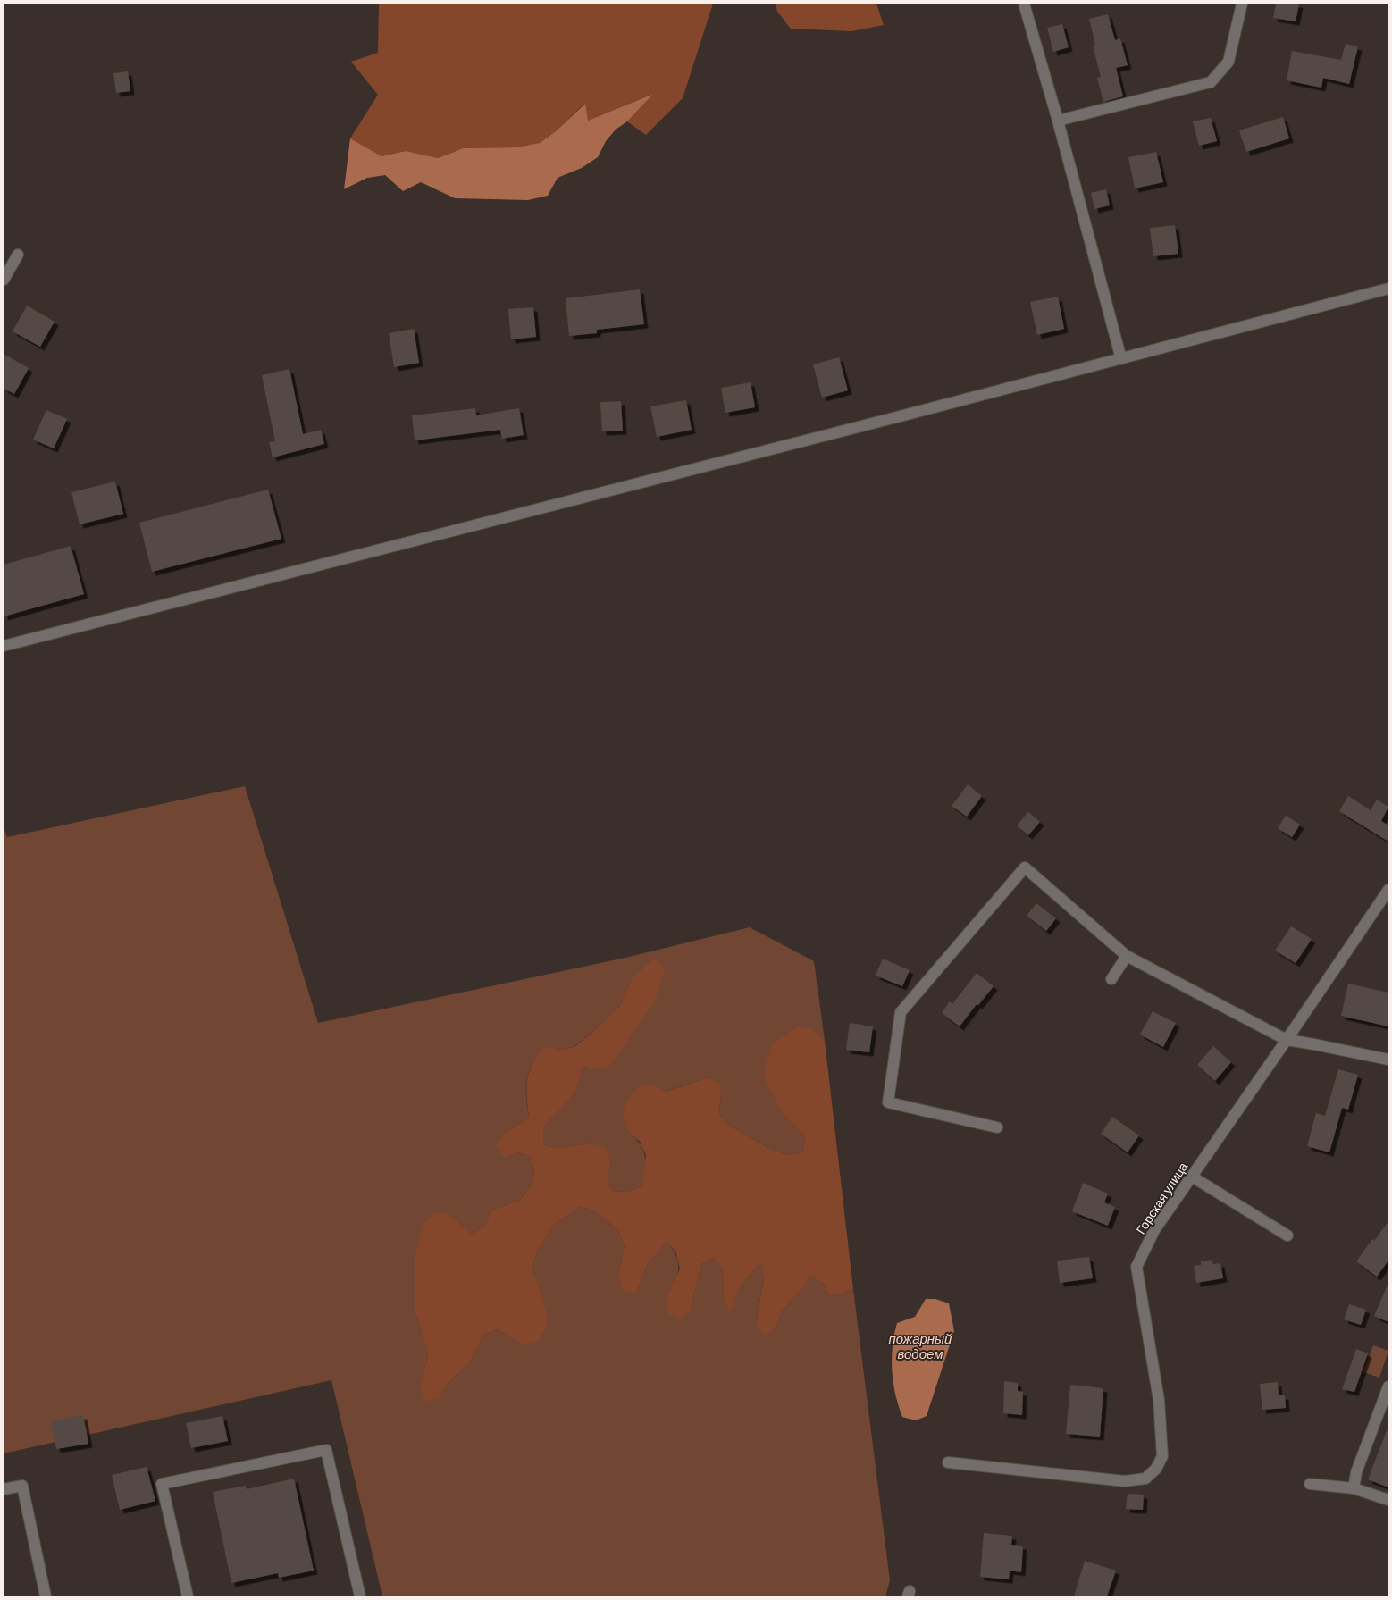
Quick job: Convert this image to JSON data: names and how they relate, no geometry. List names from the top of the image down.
{
  "streets": {
    "street": ["Горская улица"]
  },
  "water": ["пожарный водоем"]
}
